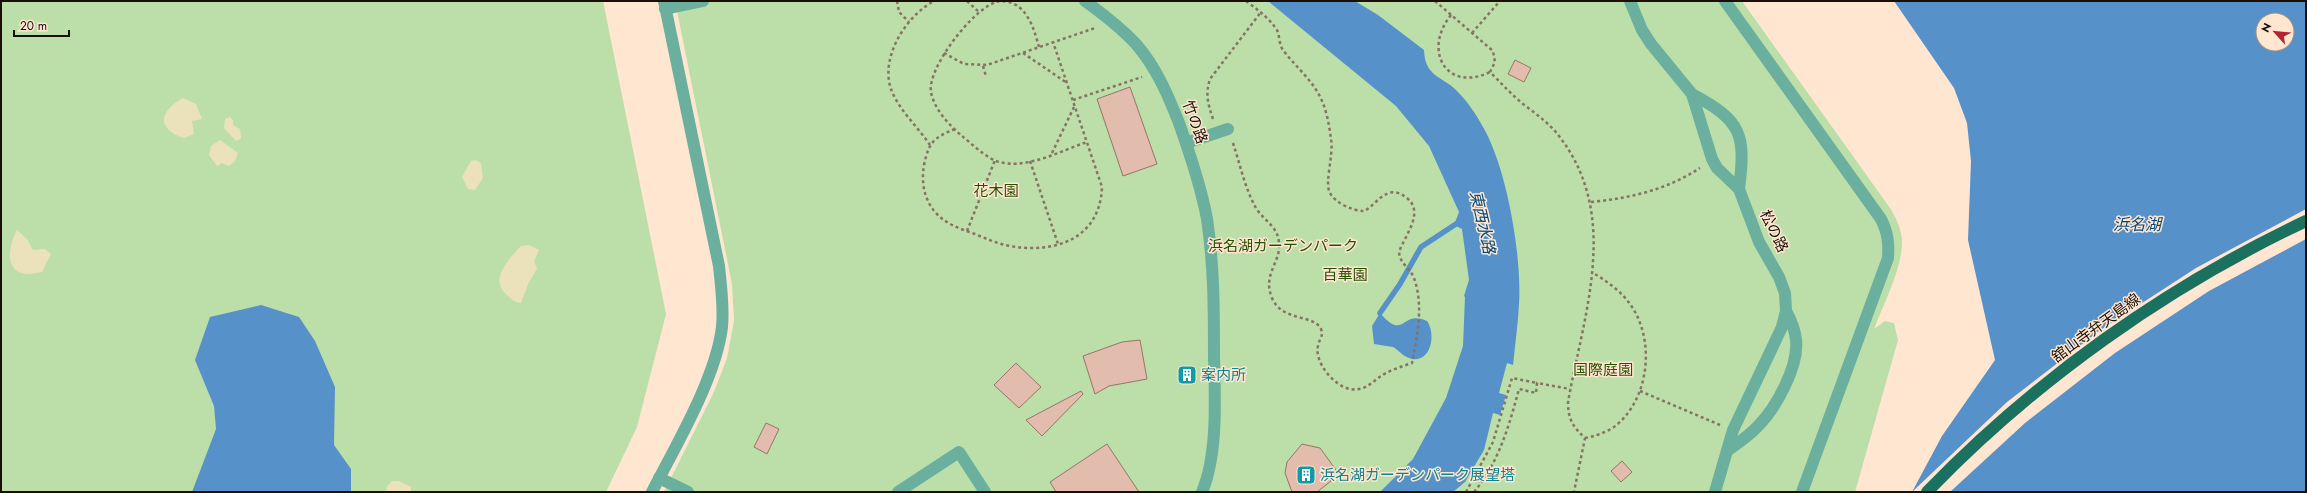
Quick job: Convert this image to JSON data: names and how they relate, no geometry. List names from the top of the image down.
{
  "streets": {
    "main road": ["舘山寺弁天島線"],
    "lane": ["竹の路", "松の路"]
  },
  "water": ["東西水路", "浜名湖"],
  "parks": [
    "花木園",
    "浜名湖ガーデンパーク",
    "百華園",
    "国際庭園"
  ],
  "places": {
    "building": ["案内所", "浜名湖ガーデンパーク展望塔"]
  },
  "scale_bar": "20 m",
  "north": "top left"
}
